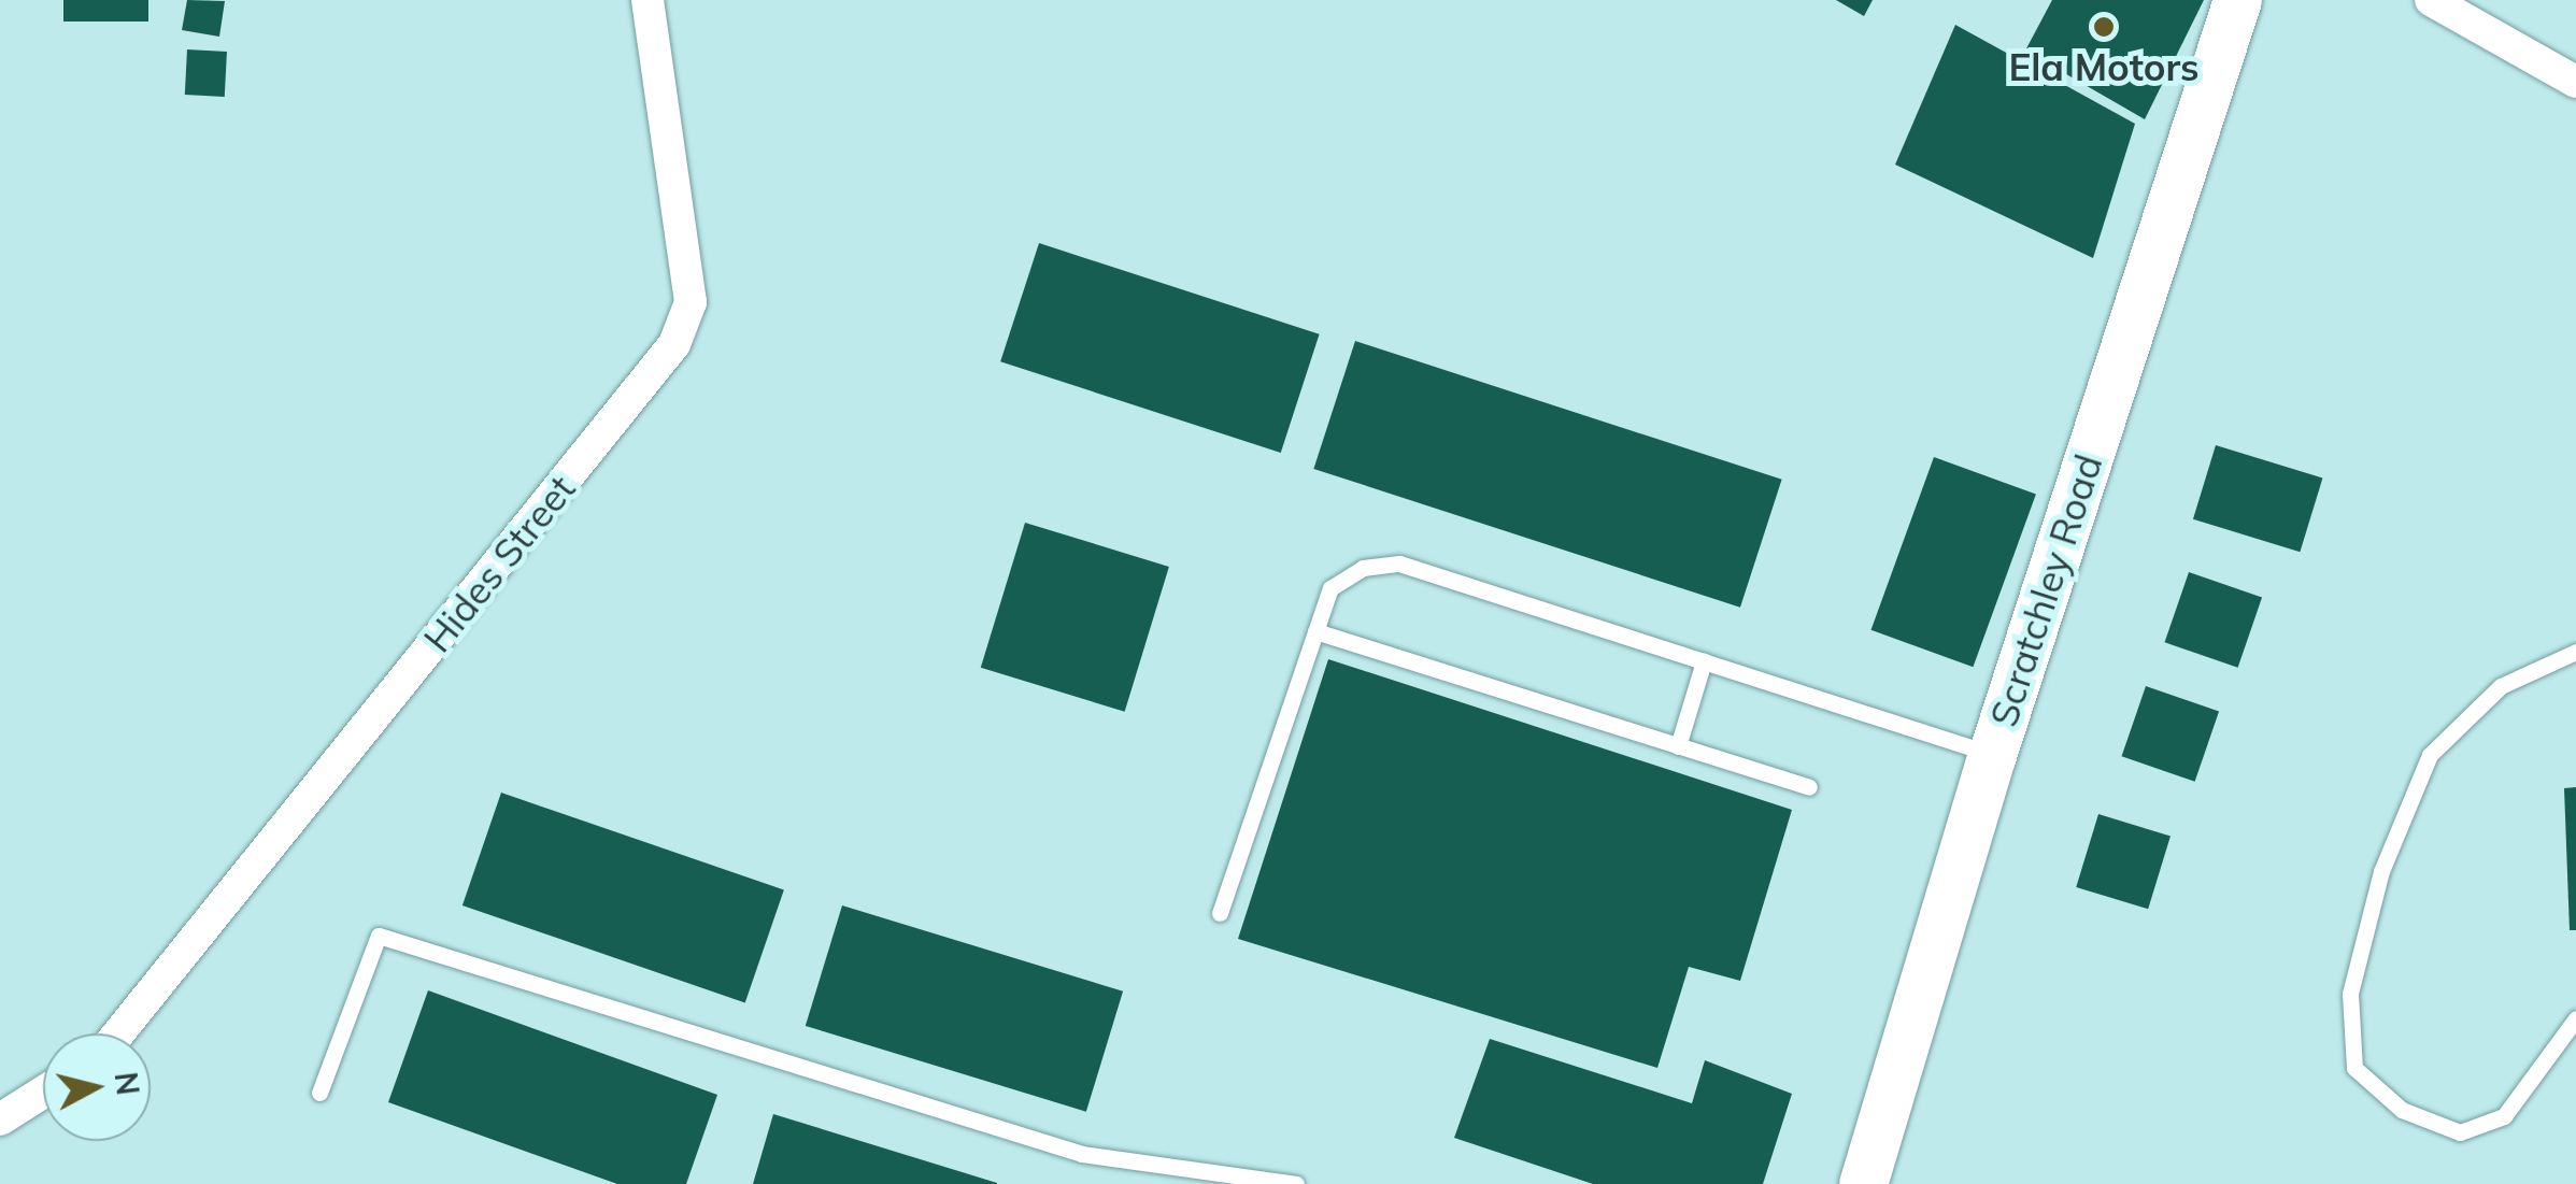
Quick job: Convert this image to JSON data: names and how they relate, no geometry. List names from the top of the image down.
{
  "streets": {
    "main road": ["Scratchley Road"],
    "street": ["Hides Street"]
  },
  "places": ["Ela Motors"],
  "north": "right"
}
